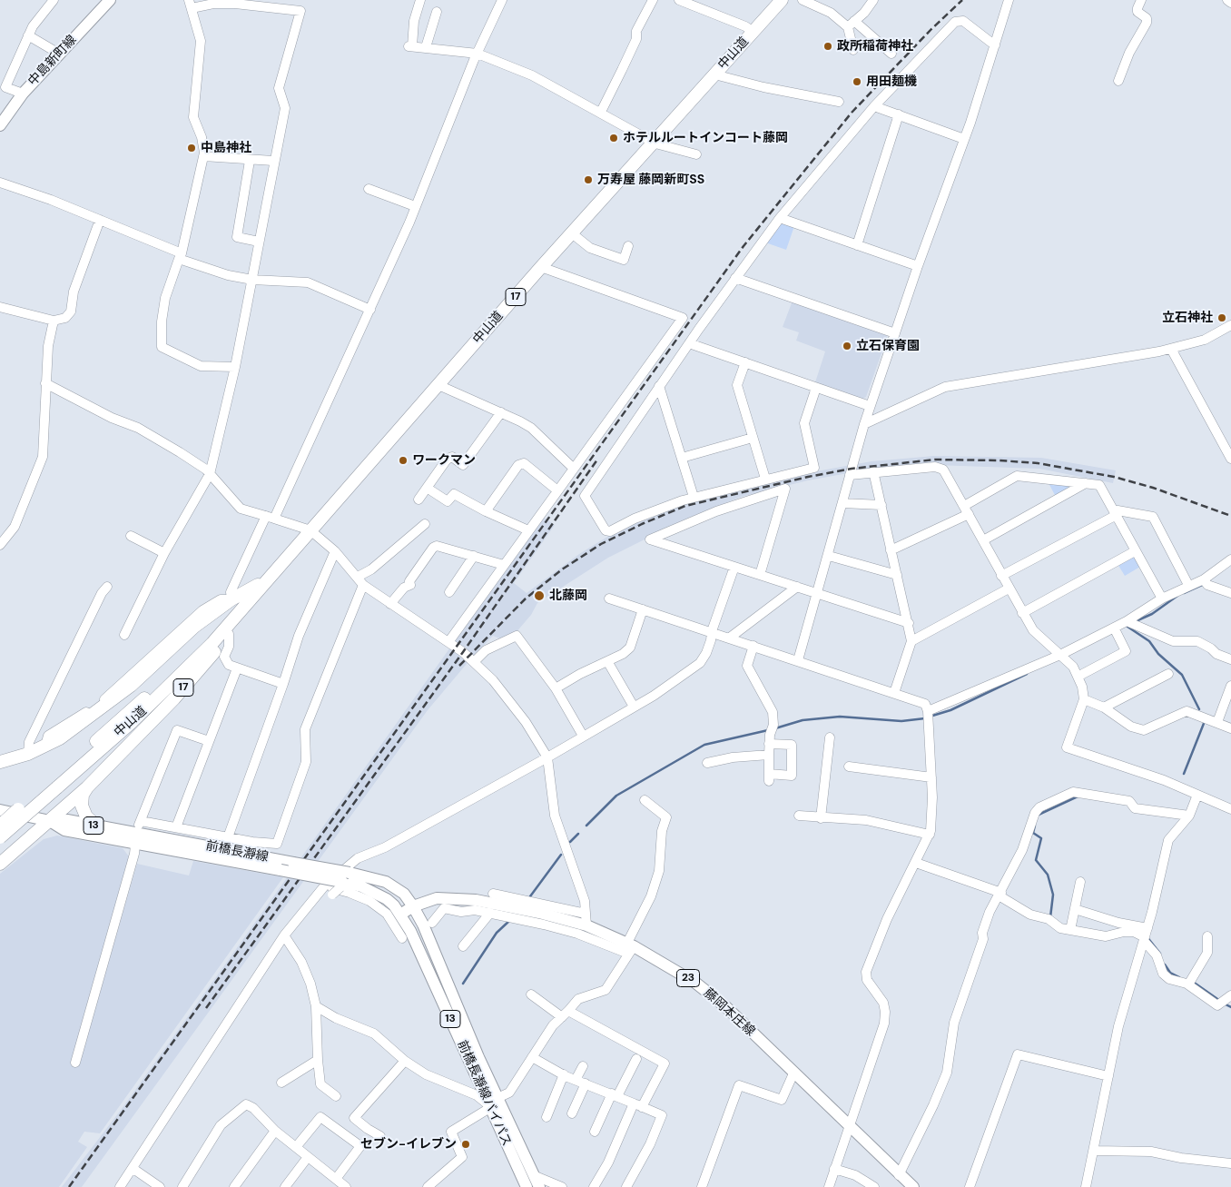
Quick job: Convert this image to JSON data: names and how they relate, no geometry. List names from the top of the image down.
{
  "streets": {
    "highway": ["中山道", "17"],
    "main road": [
      "中島新町線",
      "13",
      "前橋長瀞線",
      "23",
      "藤岡本庄線",
      "前橋長瀞線バイパス"
    ]
  },
  "crossings": [
    ["中山道", "17"],
    ["17", "前橋長瀞線"],
    ["前橋長瀞線", "藤岡本庄線"],
    ["前橋長瀞線", "前橋長瀞線バイパス"],
    ["藤岡本庄線", "前橋長瀞線バイパス"]
  ],
  "places": [
    "政所稲荷神社",
    "用田麺機",
    "ホテルルートインコート藤岡",
    "中島神社",
    "万寿屋 藤岡新町SS",
    "立石神社",
    "立石保育園",
    "ワークマン",
    "北藤岡",
    "セブン-イレブン"
  ]
}
